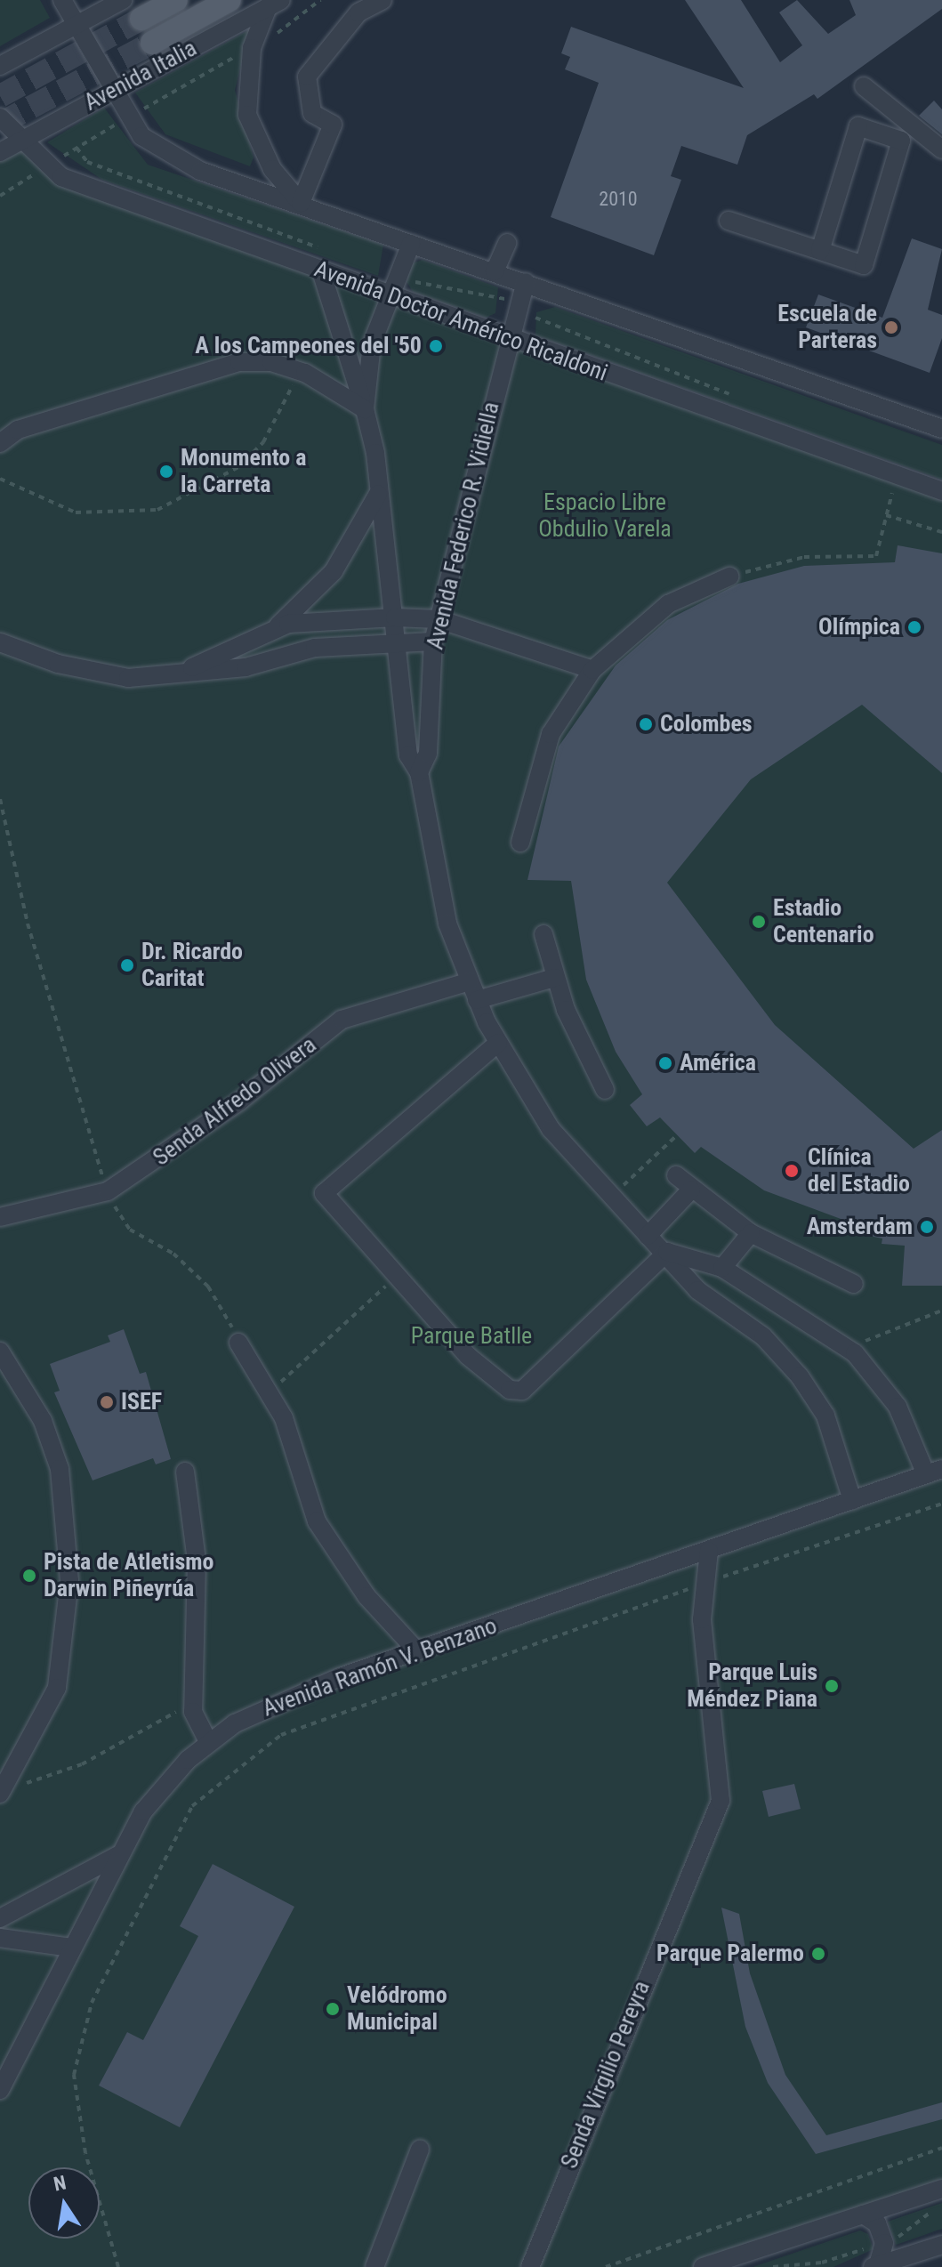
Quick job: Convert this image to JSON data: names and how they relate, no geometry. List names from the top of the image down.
{
  "streets": {
    "main road": ["Avenida Italia"],
    "street": [
      "Avenida Doctor Américo Ricaldoni",
      "Avenida Federico R. Vidiella",
      "Senda Alfredo Olivera",
      "Avenida Ramón V. Benzano",
      "Senda Virgilio Pereyra"
    ]
  },
  "crossings": [
    ["Avenida Italia", "Avenida Doctor Américo Ricaldoni"],
    ["Avenida Doctor Américo Ricaldoni", "Avenida Federico R. Vidiella"],
    ["Avenida Federico R. Vidiella", "Senda Alfredo Olivera"],
    ["Avenida Federico R. Vidiella", "Avenida Ramón V. Benzano"],
    ["Avenida Ramón V. Benzano", "Senda Virgilio Pereyra"]
  ],
  "parks": ["Espacio Libre Obdulio Varela", "Parque Batlle"],
  "places": [
    "Escuela de Parteras",
    "A los Campeones del '50",
    "Monumento a la Carreta",
    "Olímpica",
    "Colombes",
    "Estadio Centenario",
    "Dr. Ricardo Caritat",
    "América",
    "Clínica del Estadio",
    "Amsterdam",
    "ISEF",
    "Pista de Atletismo Darwin Piñeyrúa",
    "Parque Luis Méndez Piana",
    "Parque Palermo",
    "Velódromo Municipal"
  ],
  "house_numbers": ["2010"],
  "north": "top"
}
